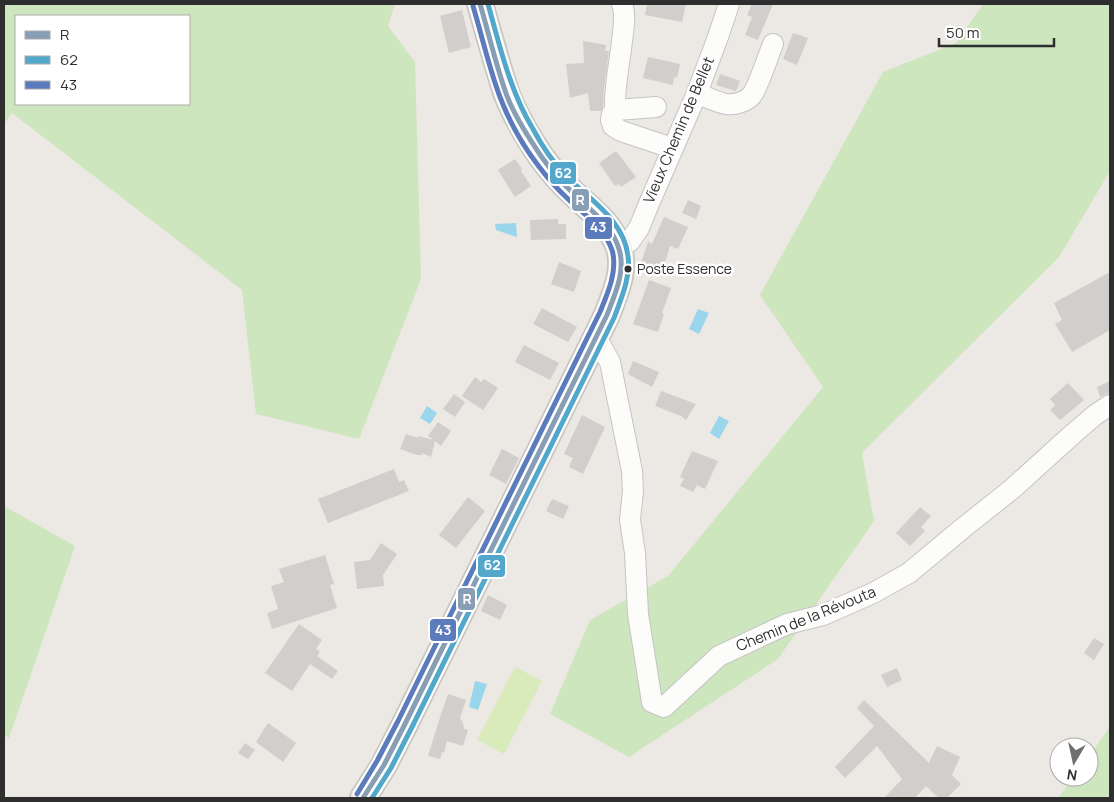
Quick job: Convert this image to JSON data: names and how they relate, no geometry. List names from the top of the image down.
{
  "streets": {
    "street": ["Vieux Chemin de Bellet", "Chemin de la Révouta"]
  },
  "places": ["Poste Essence"],
  "lines": ["transit line R", "transit line 62", "transit line 43"],
  "legend": ["R", "62", "43"],
  "scale_bar": "50 m",
  "north": "bottom"
}
